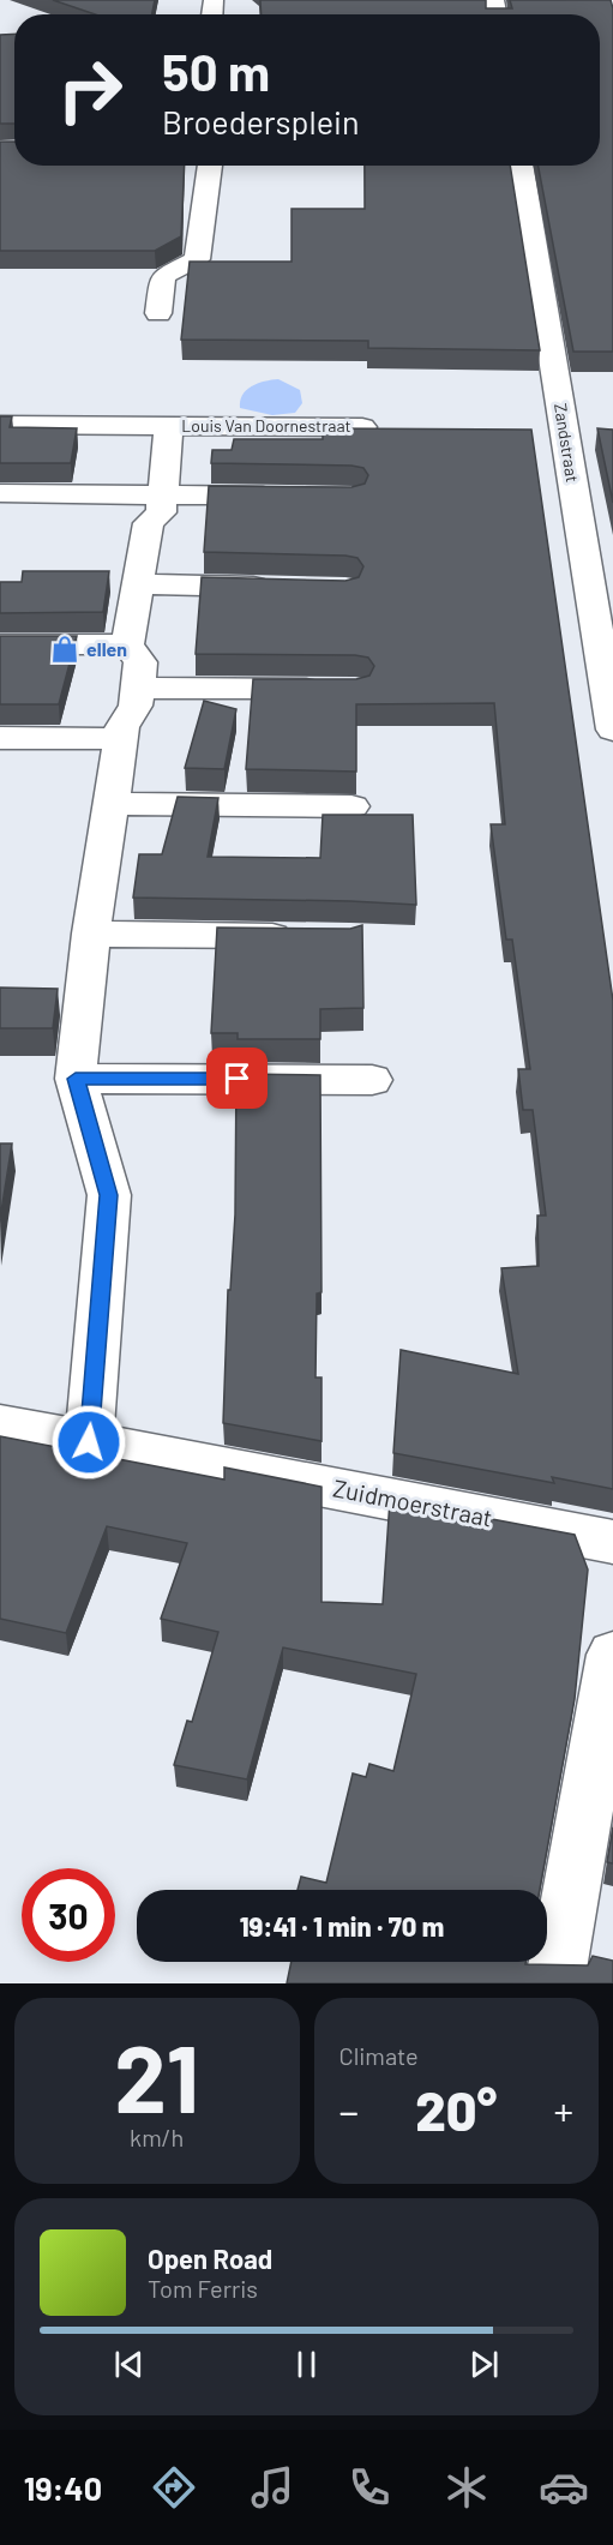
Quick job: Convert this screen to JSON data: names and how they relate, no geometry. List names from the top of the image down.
{
  "streets": {
    "street": ["Louis Van Doornestraat", "Zandstraat", "Zuidmoerstraat"]
  },
  "places": {
    "shop": ["ellen"]
  },
  "page": {
    "turn": ["50 m", "Broedersplein"],
    "limit": "30",
    "trip": "19:41 · 1 min · 70 m",
    "tile": [
      ["21", "km/h"],
      "Climate"
    ],
    "heat": ["−", "20°", "+"],
    "song": ["Open Road", "Tom Ferris"],
    "tabs": "19:40"
  }
}
